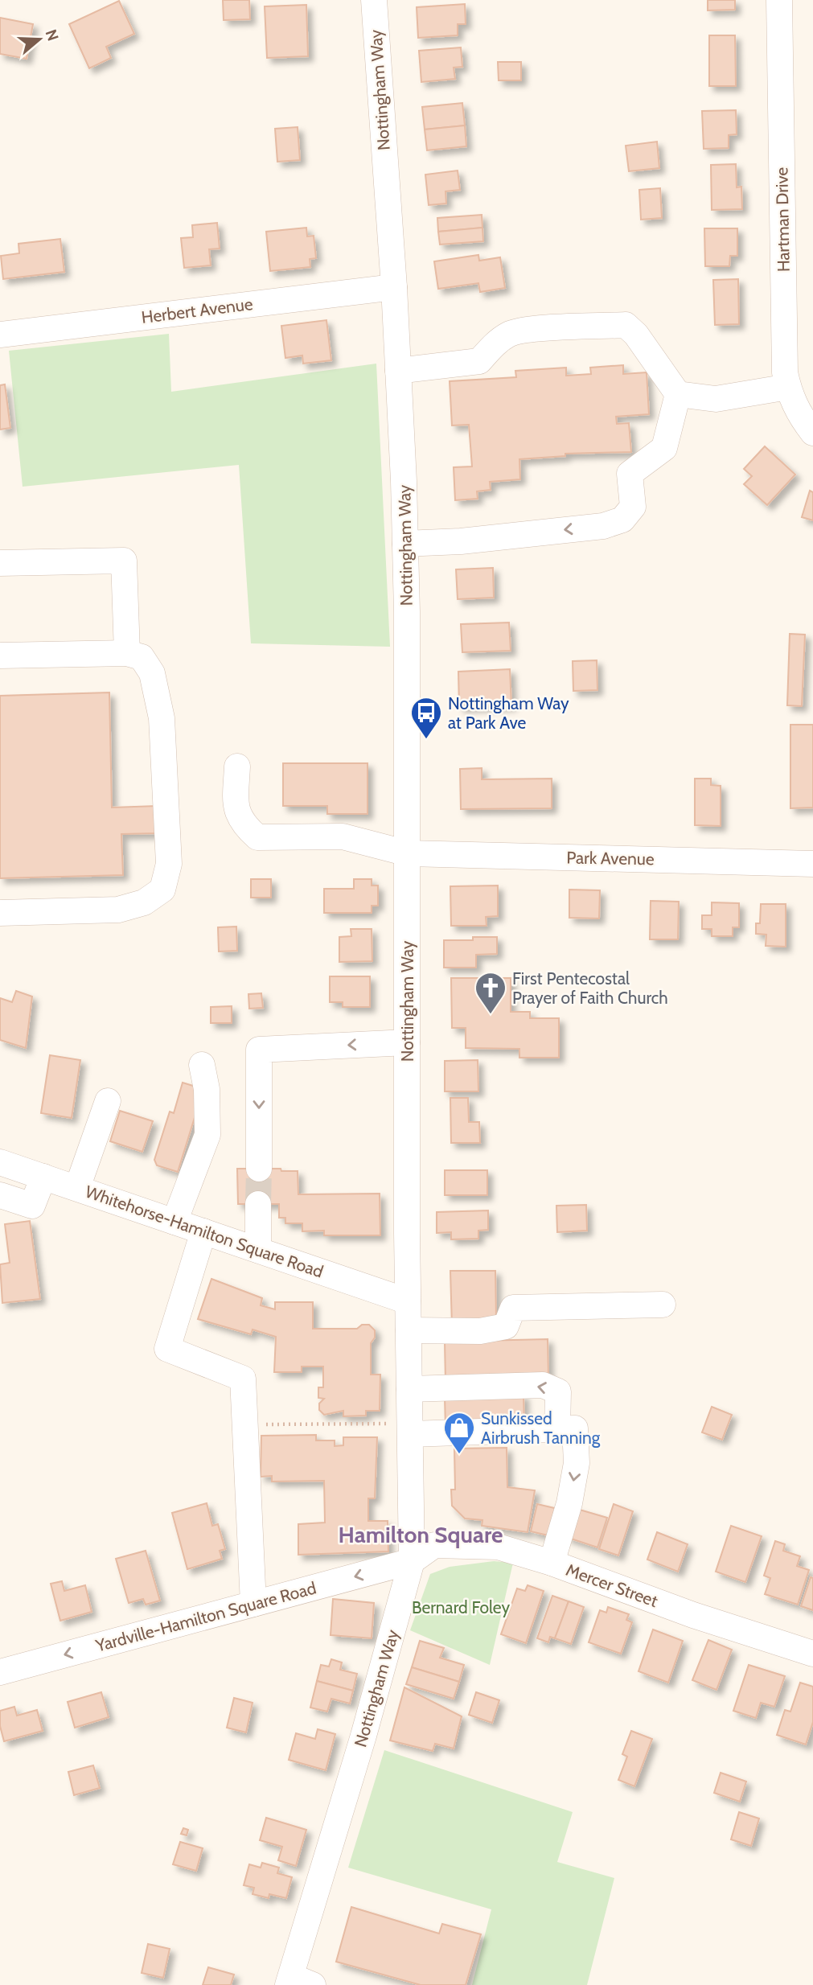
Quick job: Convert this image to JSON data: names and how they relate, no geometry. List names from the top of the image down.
{
  "streets": {
    "street": [
      "Nottingham Way",
      "Hartman Drive",
      "Herbert Avenue",
      "Park Avenue",
      "Whitehorse-Hamilton Square Road",
      "Mercer Street",
      "Yardville-Hamilton Square Road"
    ]
  },
  "crossings": [
    ["Nottingham Way", "Herbert Avenue"],
    ["Nottingham Way", "Park Avenue"],
    ["Nottingham Way", "Whitehorse-Hamilton Square Road"],
    ["Nottingham Way", "Mercer Street"],
    ["Nottingham Way", "Yardville-Hamilton Square Road"],
    ["Mercer Street", "Yardville-Hamilton Square Road"]
  ],
  "one_way": ["Yardville-Hamilton Square Road"],
  "districts": ["Hamilton Square"],
  "parks": ["Bernard Foley"],
  "places": {
    "bus stop": ["Nottingham Way at Park Ave"],
    "church": ["First Pentecostal Prayer of Faith Church"],
    "shop": ["Sunkissed Airbrush Tanning"]
  },
  "north": "right"
}
